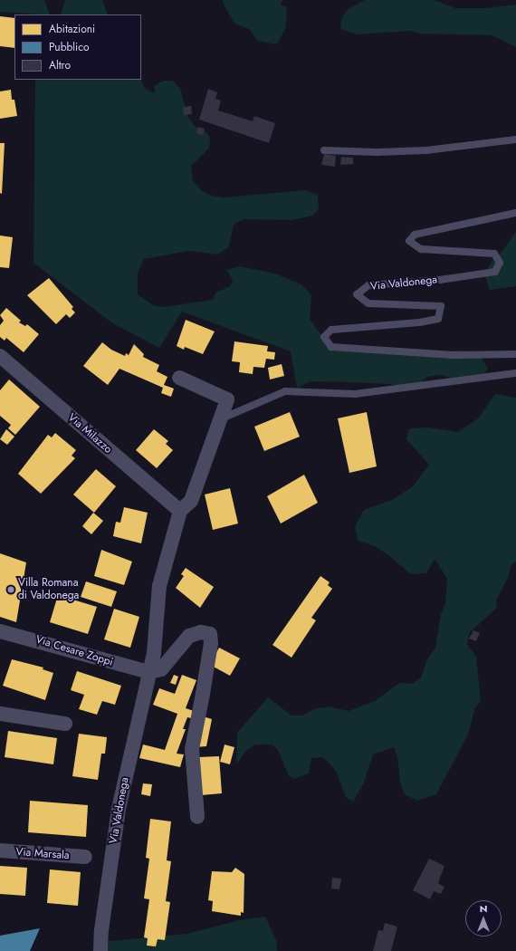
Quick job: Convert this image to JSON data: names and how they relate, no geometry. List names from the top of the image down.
{
  "streets": {
    "street": [
      "Via Valdonega",
      "Via Milazzo",
      "Via Cesare Zoppi",
      "Via Marsala"
    ]
  },
  "crossings": [
    ["Via Valdonega", "Via Milazzo"],
    ["Via Valdonega", "Via Cesare Zoppi"]
  ],
  "places": ["Villa Romana di Valdonega"],
  "legend": ["Abitazioni", "Pubblico", "Altro"],
  "north": "top"
}
